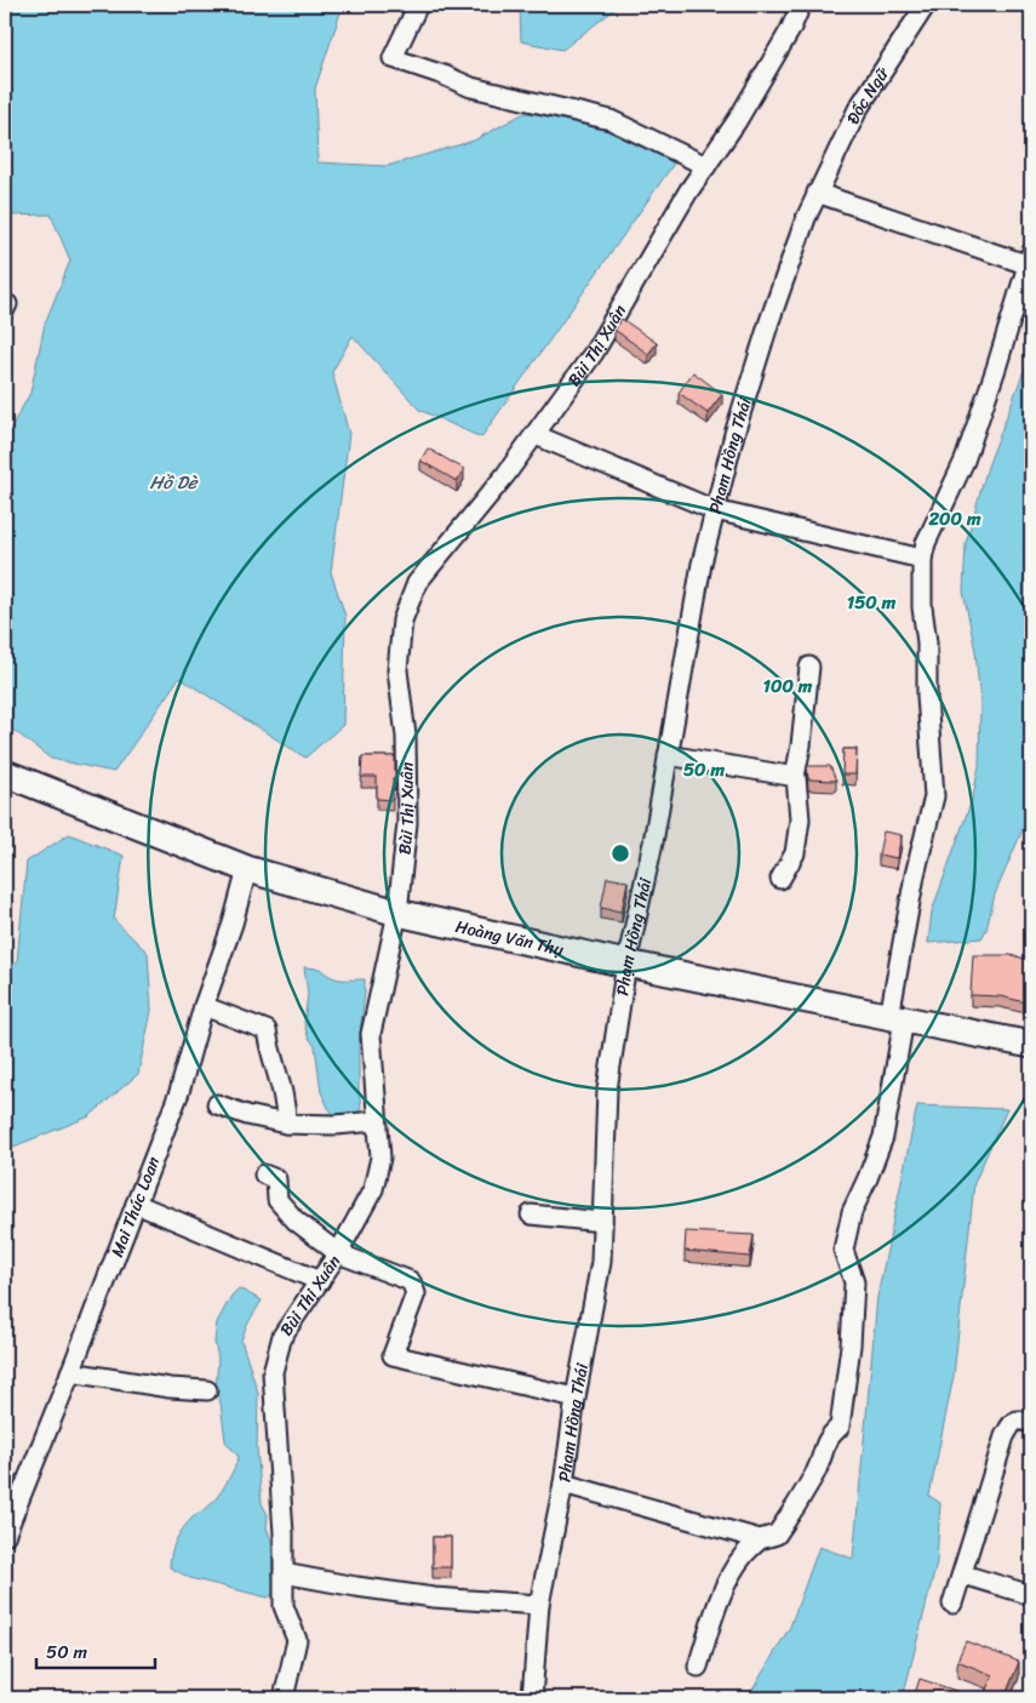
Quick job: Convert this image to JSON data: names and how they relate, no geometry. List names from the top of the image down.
{
  "streets": {
    "main road": ["Hoàng Văn Thụ"],
    "street": [
      "Đốc Ngữ",
      "Bùi Thị Xuân",
      "Phạm Hồng Thái",
      "Mai Thúc Loan"
    ]
  },
  "crossings": [
    ["Đốc Ngữ", "Phạm Hồng Thái"],
    ["Bùi Thị Xuân", "Hoàng Văn Thụ"],
    ["Phạm Hồng Thái", "Hoàng Văn Thụ"],
    ["Hoàng Văn Thụ", "Mai Thúc Loan"]
  ],
  "water": ["Hồ Dè"],
  "scale_bar": "50 m",
  "rings": [
    "200 m",
    "150 m",
    "100 m",
    "50 m"
  ]
}
